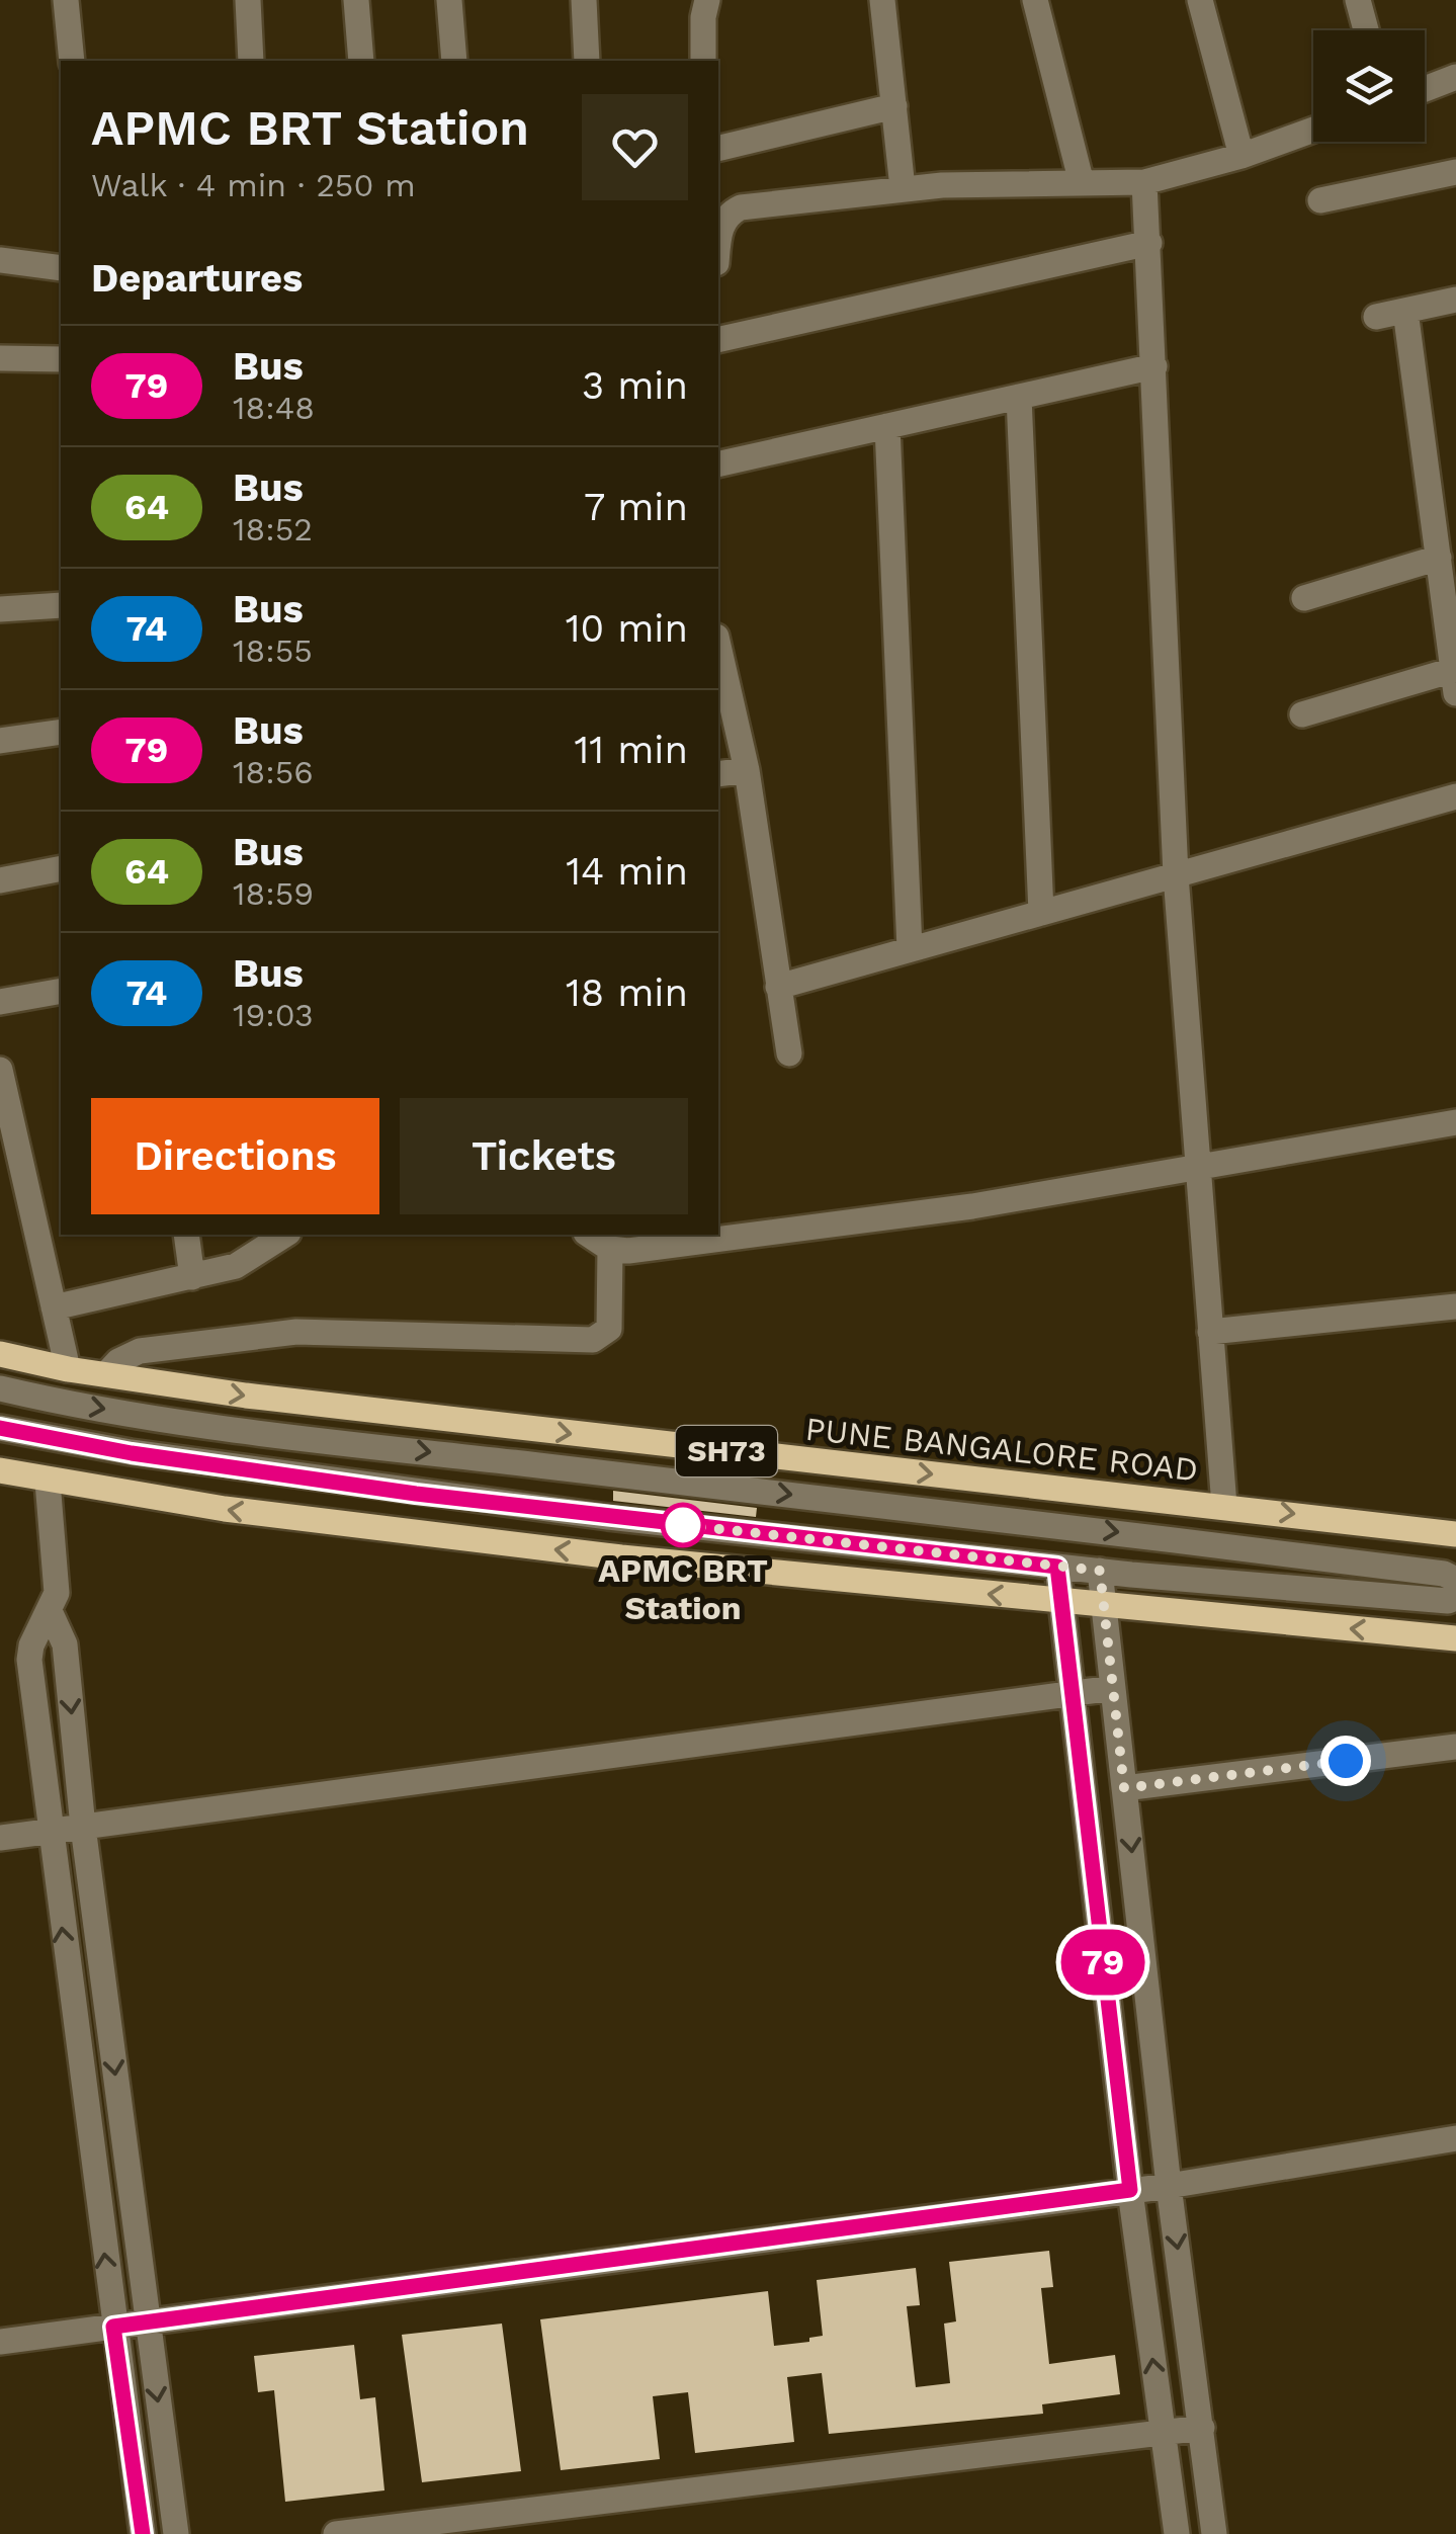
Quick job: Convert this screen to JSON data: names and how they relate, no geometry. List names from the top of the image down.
{
  "streets": {
    "main road": ["PUNE BANGALORE ROAD", "SH73"]
  },
  "places": ["APMC BRT Station"],
  "lines": ["bus line 79"],
  "page": {
    "on_map": "79",
    "heading": [
      ["APMC BRT Station", "Walk · 4 min · 250 m"],
      "Departures"
    ],
    "list": [
      {
        "mark": "79",
        "name": "Bus",
        "note": "18:48",
        "value": "3 min"
      },
      {
        "mark": "64",
        "name": "Bus",
        "note": "18:52",
        "value": "7 min"
      },
      {
        "mark": "74",
        "name": "Bus",
        "note": "18:55",
        "value": "10 min"
      },
      {
        "mark": "79",
        "name": "Bus",
        "note": "18:56",
        "value": "11 min"
      },
      {
        "mark": "64",
        "name": "Bus",
        "note": "18:59",
        "value": "14 min"
      },
      {
        "mark": "74",
        "name": "Bus",
        "note": "19:03",
        "value": "18 min"
      }
    ],
    "buttons": ["Directions", "Tickets"]
  }
}
